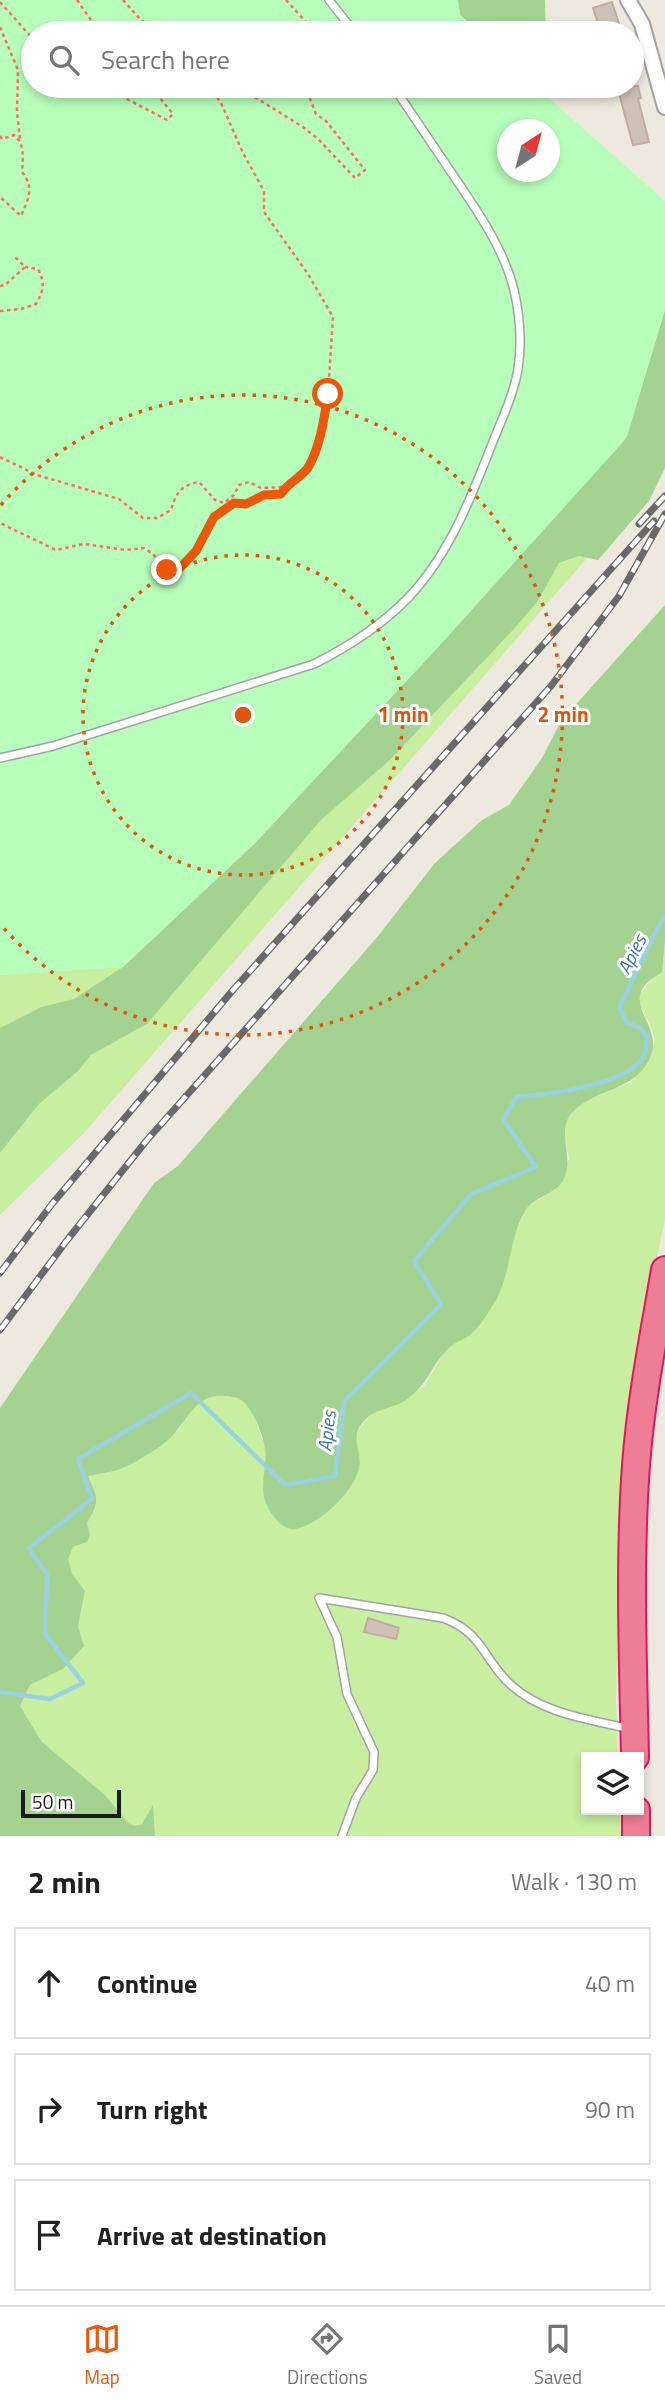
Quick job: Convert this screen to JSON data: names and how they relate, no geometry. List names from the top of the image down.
{
  "water": ["Apies"],
  "scale_bar": "50 m",
  "north": "top right",
  "page": {
    "search": "Search here",
    "scale": "50 m",
    "heading": ["2 min", "Walk · 130 m"],
    "list": [
      ["Continue", "40 m"],
      ["Turn right", "90 m"],
      "Arrive at destination"
    ],
    "nav": ["Map", "Directions", "Saved"]
  },
  "rings": ["1 min", "2 min"]
}
